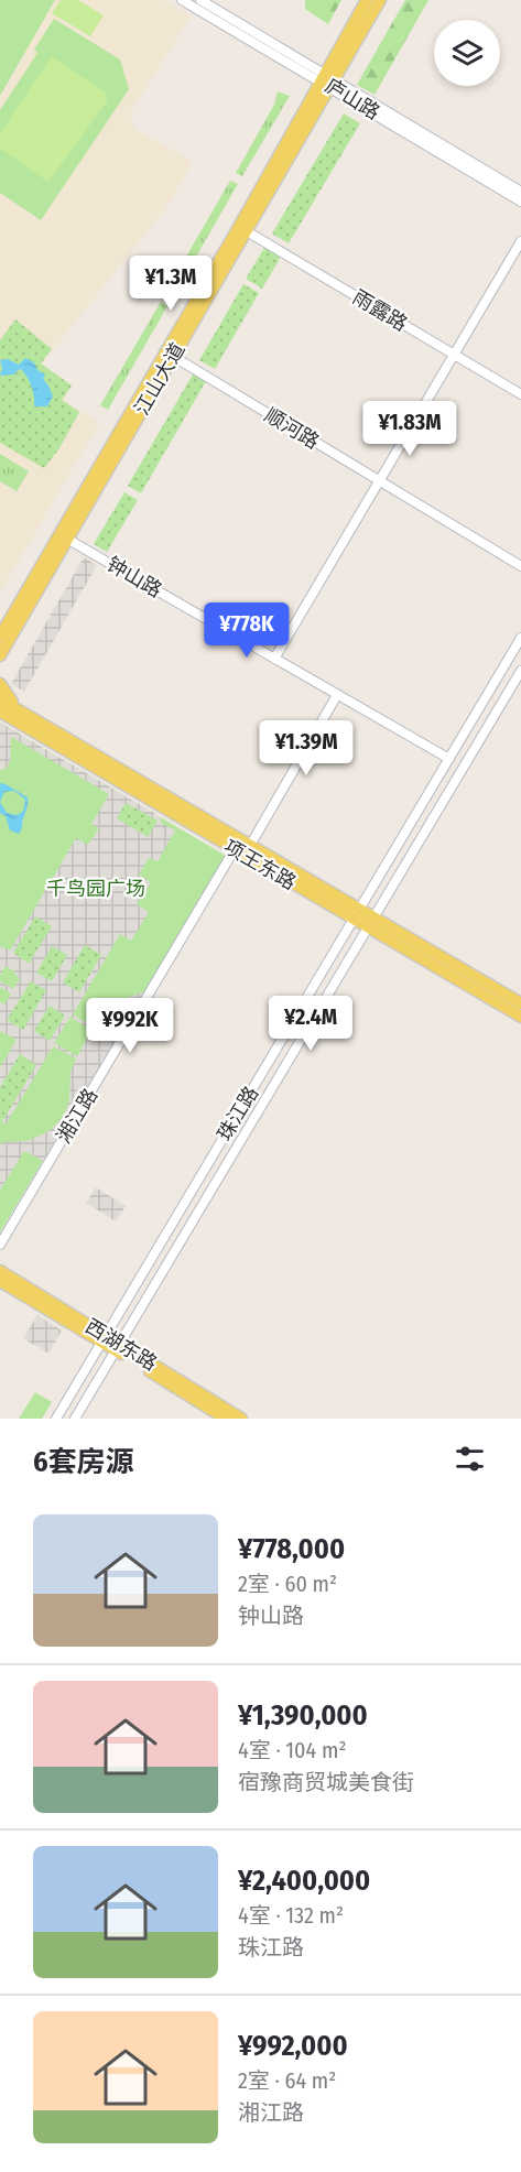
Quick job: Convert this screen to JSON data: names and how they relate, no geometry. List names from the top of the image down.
{
  "streets": {
    "main road": ["江山大道", "项王东路", "西湖东路"],
    "street": [
      "庐山路",
      "雨露路",
      "顺河路",
      "钟山路",
      "珠江路",
      "湘江路"
    ]
  },
  "crossings": [
    ["庐山路", "江山大道"],
    ["雨露路", "江山大道"],
    ["江山大道", "顺河路"],
    ["江山大道", "钟山路"],
    ["钟山路", "珠江路"],
    ["项王东路", "珠江路"],
    ["项王东路", "湘江路"],
    ["珠江路", "西湖东路"]
  ],
  "parks": ["千鸟园广场"],
  "page": {
    "price": [
      "¥1.3M",
      "¥1.83M",
      "¥778K",
      "¥1.39M",
      "¥2.4M",
      "¥992K"
    ],
    "heading": "6套房源",
    "list": [
      {
        "name": "¥778,000",
        "note": "2室 · 60 m² · 钟山路"
      },
      {
        "name": "¥1,390,000",
        "note": "4室 · 104 m² · 宿豫商贸城美食街"
      },
      {
        "name": "¥2,400,000",
        "note": "4室 · 132 m² · 珠江路"
      },
      {
        "name": "¥992,000",
        "note": "2室 · 64 m² · 湘江路"
      }
    ]
  }
}
